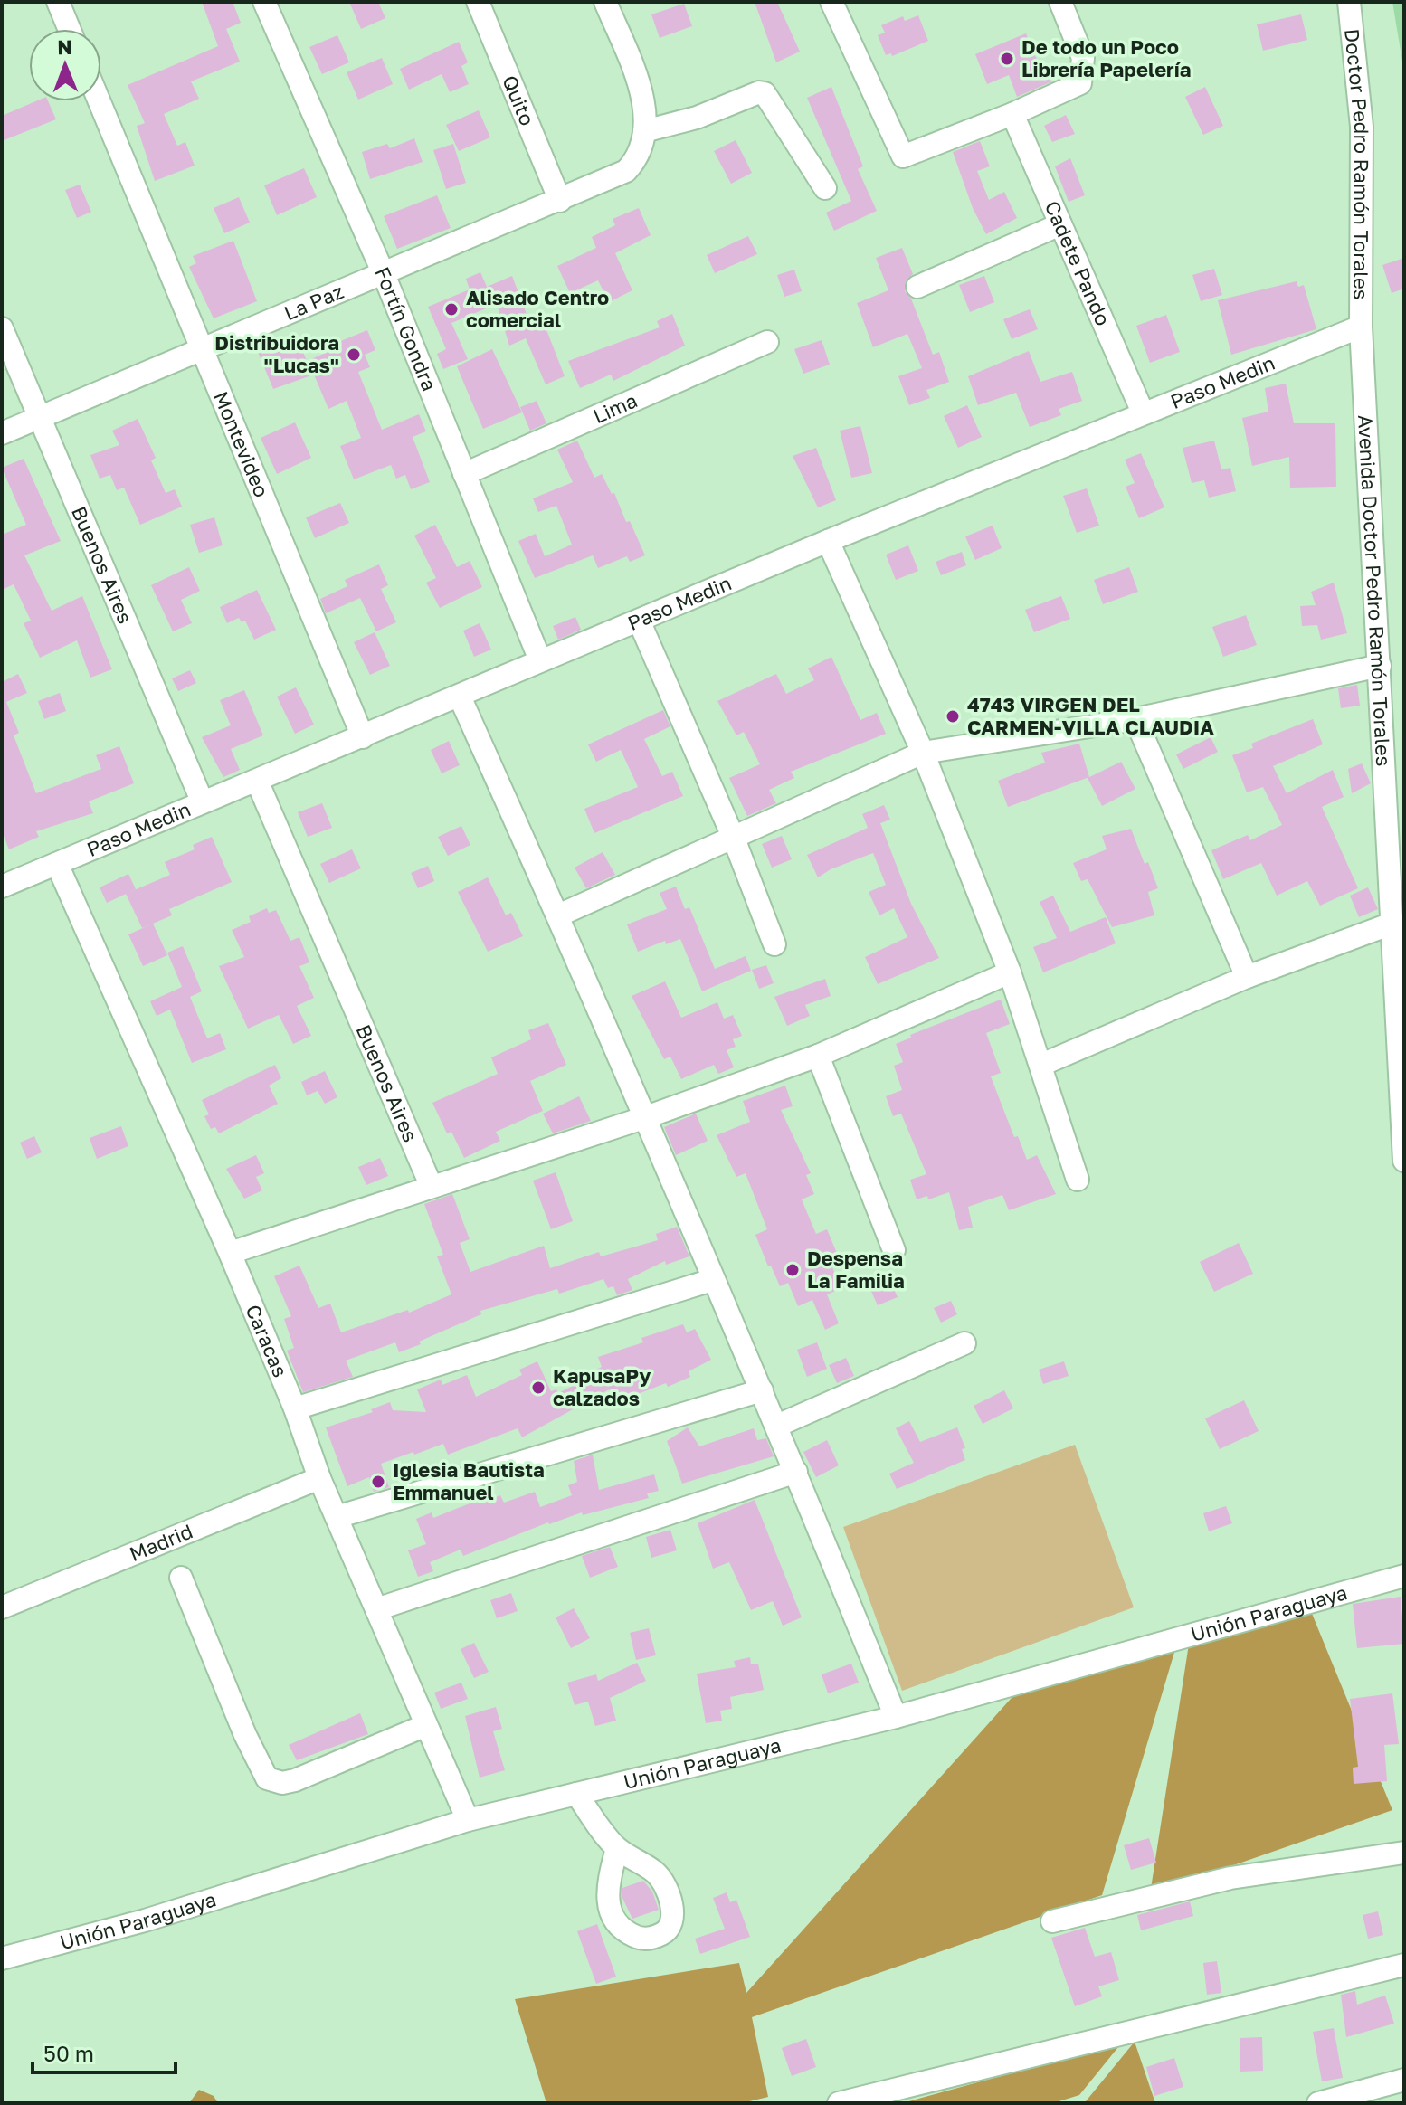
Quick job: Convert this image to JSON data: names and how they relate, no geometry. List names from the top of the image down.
{
  "streets": {
    "street": [
      "Quito",
      "Doctor Pedro Ramón Torales",
      "Cadete Pando",
      "La Paz",
      "Fortín Gondra",
      "Paso Medin",
      "Lima",
      "Montevideo",
      "Buenos Aires",
      "Avenida Doctor Pedro Ramón Torales",
      "Caracas",
      "Madrid",
      "Unión Paraguaya"
    ]
  },
  "crossings": [
    ["Quito", "La Paz"],
    ["Doctor Pedro Ramón Torales", "Paso Medin"],
    ["Doctor Pedro Ramón Torales", "Avenida Doctor Pedro Ramón Torales"],
    ["Cadete Pando", "Paso Medin"],
    ["La Paz", "Fortín Gondra"],
    ["La Paz", "Montevideo"],
    ["La Paz", "Buenos Aires"],
    ["Fortín Gondra", "Paso Medin"],
    ["Fortín Gondra", "Lima"],
    ["Paso Medin", "Montevideo"],
    ["Paso Medin", "Buenos Aires"],
    ["Paso Medin", "Avenida Doctor Pedro Ramón Torales"],
    ["Paso Medin", "Caracas"],
    ["Caracas", "Madrid"],
    ["Caracas", "Unión Paraguaya"]
  ],
  "places": [
    "De todo un Poco Librería Papelería",
    "Alisado Centro comercial",
    "Distribuidora \"Lucas\"",
    "4743 VIRGEN DEL CARMEN-VILLA CLAUDIA",
    "Despensa La Familia",
    "KapusaPy calzados",
    "Iglesia Bautista Emmanuel"
  ],
  "scale_bar": "50 m",
  "north": "top"
}
